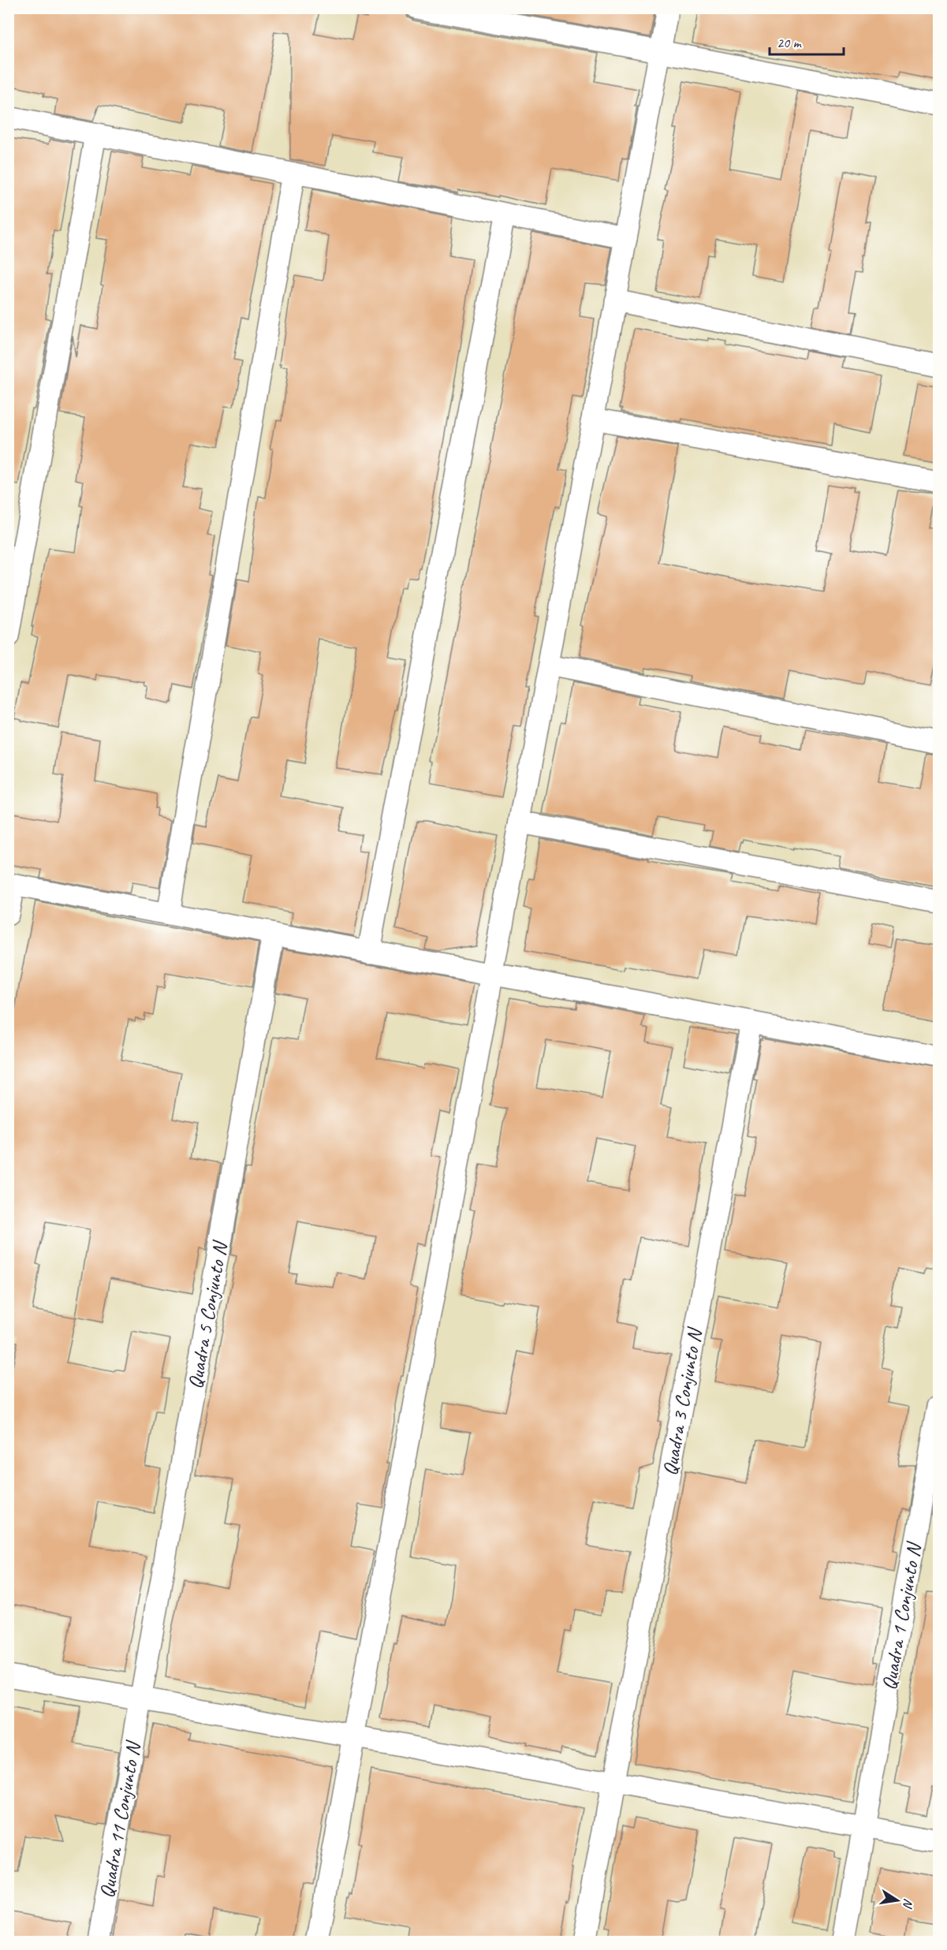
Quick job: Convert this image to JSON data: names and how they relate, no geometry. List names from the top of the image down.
{
  "streets": {
    "street": [
      "Quadra 5 Conjunto N",
      "Quadra 3 Conjunto N",
      "Quadra 1 Conjunto N",
      "Quadra 11 Conjunto N"
    ]
  },
  "crossings": [
    ["Quadra 5 Conjunto N", "Quadra 11 Conjunto N"]
  ],
  "scale_bar": "20 m",
  "north": "right"
}
